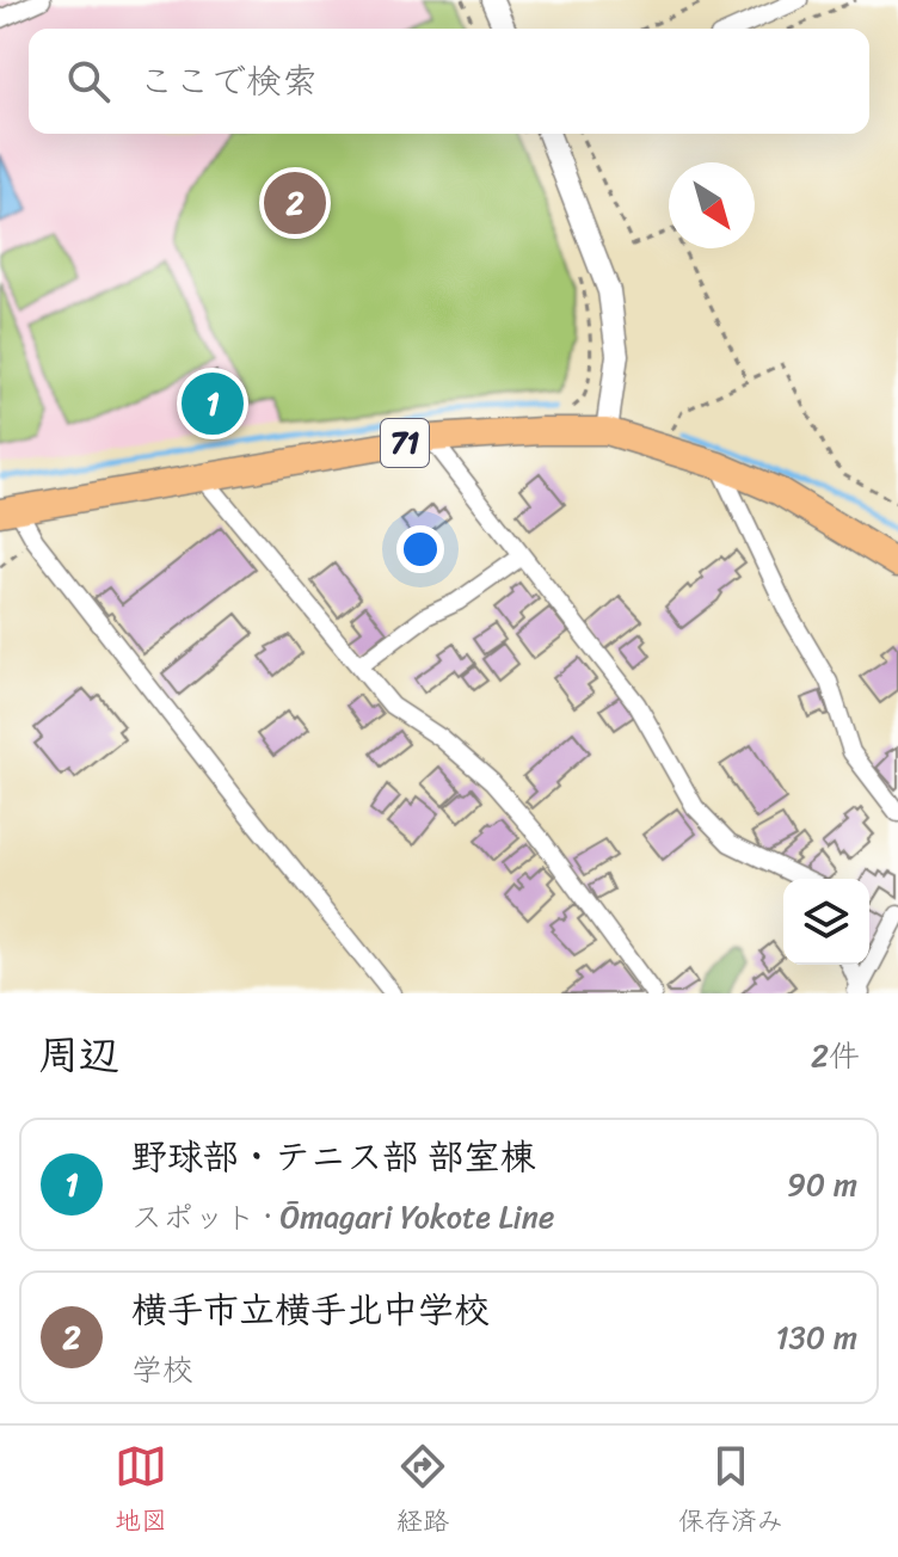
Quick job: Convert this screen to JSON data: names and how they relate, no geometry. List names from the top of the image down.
{
  "streets": {
    "main road": ["71"]
  },
  "north": "bottom right",
  "page": {
    "search": "ここで検索",
    "pins": ["2", "1"],
    "heading": ["周辺", "2件"],
    "list": [
      {
        "mark": "1",
        "name": "野球部・テニス部 部室棟",
        "note": "スポット · Ōmagari Yokote Line",
        "value": "90 m"
      },
      {
        "mark": "2",
        "name": "横手市立横手北中学校",
        "note": "学校",
        "value": "130 m"
      }
    ],
    "nav": ["地図", "経路", "保存済み"]
  }
}
